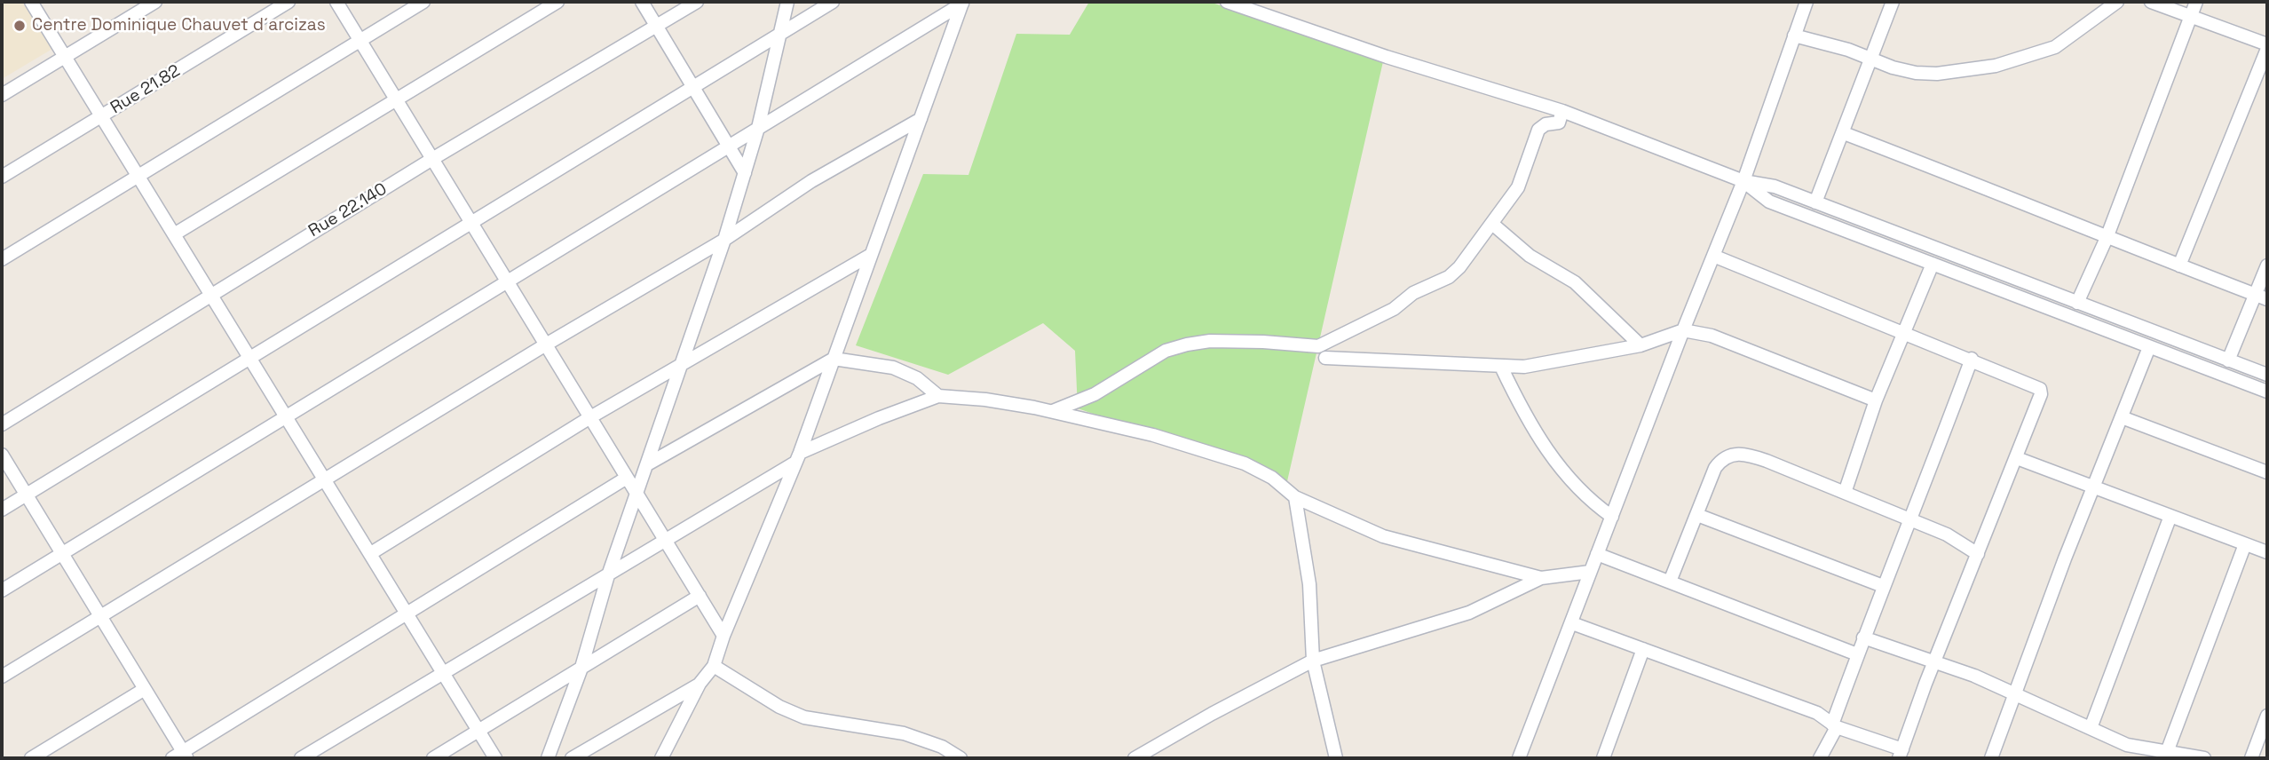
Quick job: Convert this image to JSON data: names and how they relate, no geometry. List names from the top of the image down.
{
  "streets": {
    "street": ["Rue 21.82", "Rue 22.140"]
  },
  "places": ["Centre Dominique Chauvet d´arcizas"]
}
